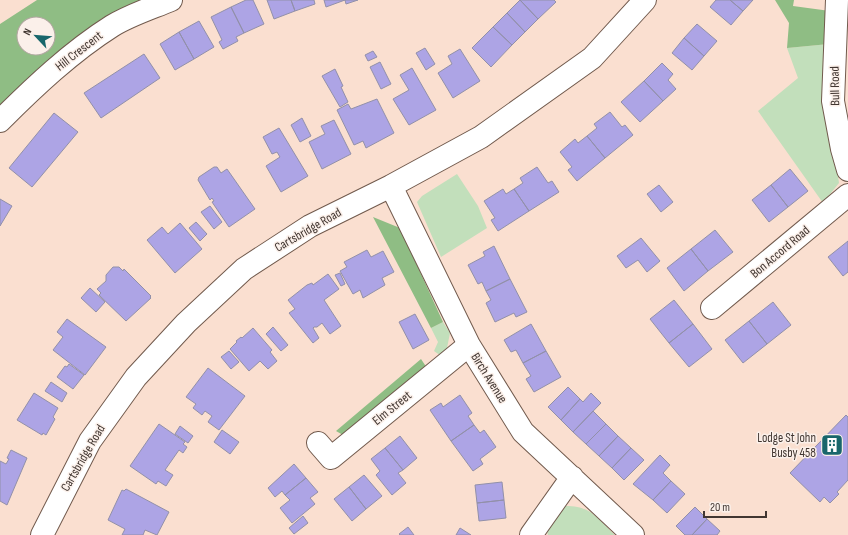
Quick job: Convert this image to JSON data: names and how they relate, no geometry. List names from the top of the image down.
{
  "streets": {
    "street": [
      "Hill Crescent",
      "Bull Road",
      "Cartsbridge Road",
      "Bon Accord Road",
      "Birch Avenue",
      "Elm Street"
    ]
  },
  "crossings": [
    ["Cartsbridge Road", "Birch Avenue"],
    ["Birch Avenue", "Elm Street"]
  ],
  "places": {
    "building": ["Lodge St John Busby 458"]
  },
  "scale_bar": "20 m",
  "north": "top left"
}
